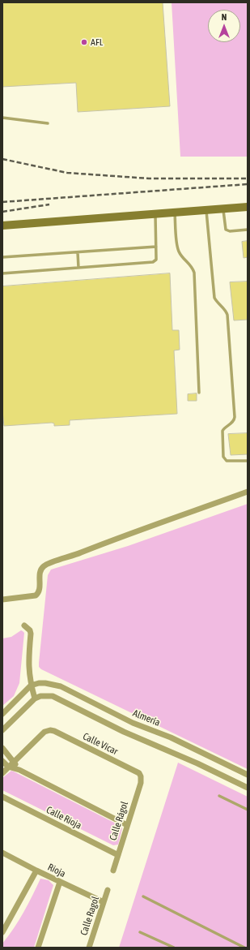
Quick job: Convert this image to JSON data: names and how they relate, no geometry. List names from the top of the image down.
{
  "streets": {
    "street": [
      "Almería",
      "Calle Vicar",
      "Calle Rioja",
      "Calle Rágol",
      "Rioja",
      "Calle Ragol"
    ]
  },
  "crossings": [
    ["Calle Vicar", "Calle Rágol"],
    ["Calle Rioja", "Calle Rágol"],
    ["Rioja", "Calle Ragol"]
  ],
  "places": ["AFL"],
  "north": "top"
}
